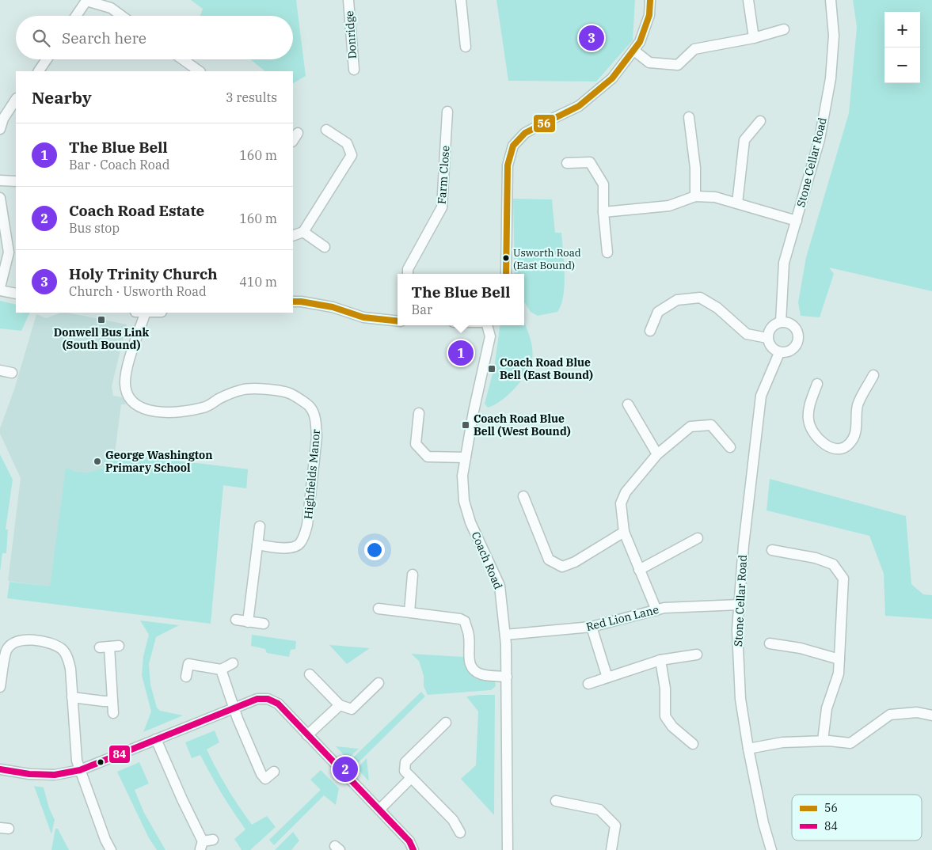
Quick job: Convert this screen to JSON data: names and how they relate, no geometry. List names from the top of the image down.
{
  "streets": {
    "street": [
      "Donridge",
      "Stone Cellar Road",
      "Farm Close",
      "Highfields Manor",
      "Coach Road",
      "Red Lion Lane"
    ]
  },
  "crossings": [
    ["Stone Cellar Road", "Red Lion Lane"],
    ["Coach Road", "Red Lion Lane"]
  ],
  "places": {
    "other": ["Usworth Road (East Bound)", "George Washington Primary School"],
    "transit": ["Donwell Bus Link (South Bound)", "Coach Road Blue Bell (East Bound)", "Coach Road Blue Bell (West Bound)"]
  },
  "lines": ["transit line 56", "transit line 84"],
  "legend": ["56", "84"],
  "page": {
    "map_buttons": ["+", "−"],
    "search": "Search here",
    "pins": ["3", "1", "2"],
    "heading": ["Nearby", "3 results"],
    "list": [
      {
        "mark": "1",
        "name": "The Blue Bell",
        "note": "Bar · Coach Road",
        "value": "160 m"
      },
      {
        "mark": "2",
        "name": "Coach Road Estate",
        "note": "Bus stop",
        "value": "160 m"
      },
      {
        "mark": "3",
        "name": "Holy Trinity Church",
        "note": "Church · Usworth Road",
        "value": "410 m"
      }
    ],
    "popup": ["The Blue Bell", "Bar"]
  }
}
